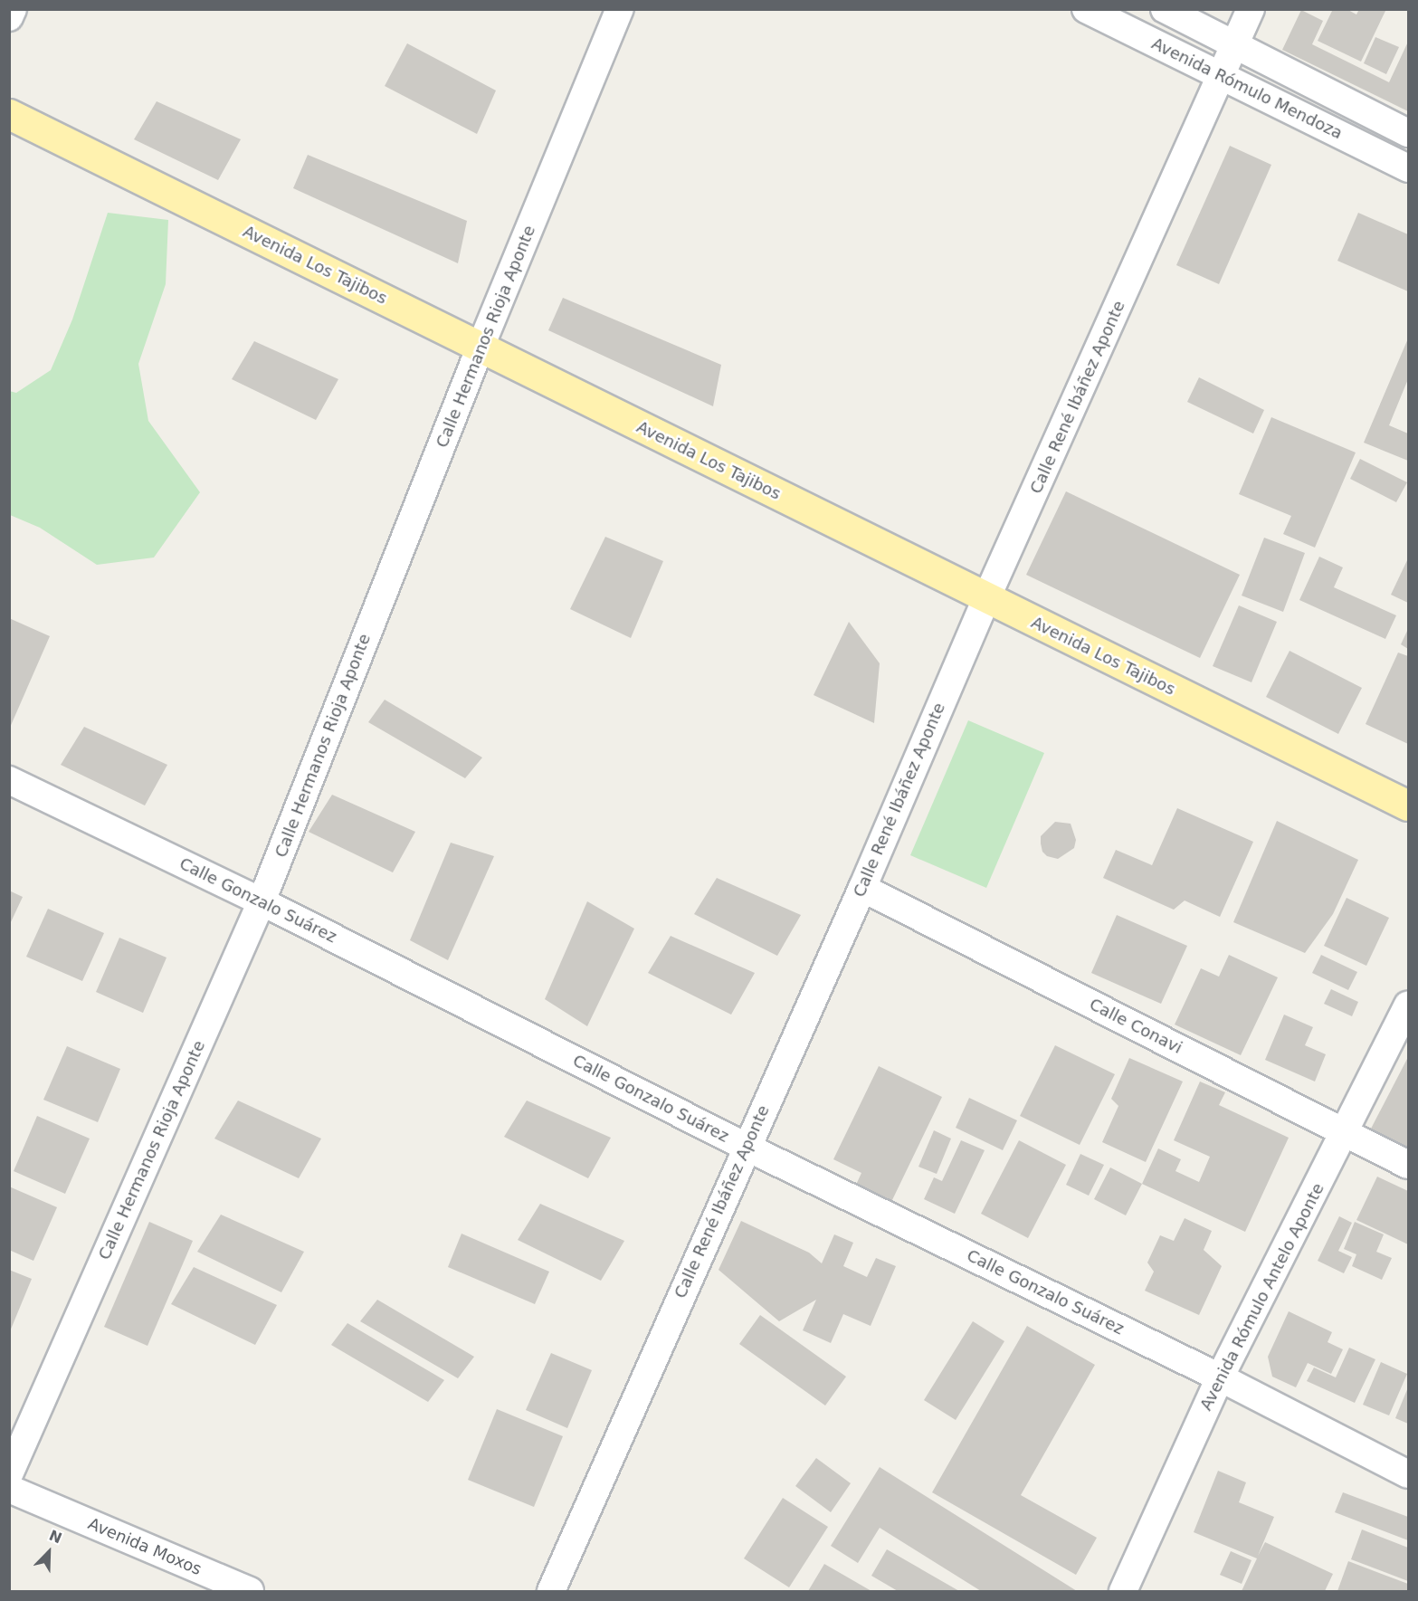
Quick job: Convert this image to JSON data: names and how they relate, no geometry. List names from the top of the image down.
{
  "streets": {
    "main road": ["Avenida Los Tajibos"],
    "street": [
      "Avenida Rómulo Mendoza",
      "Calle Hermanos Rioja Aponte",
      "Calle René Ibáñez Aponte",
      "Calle Gonzalo Suárez",
      "Calle Conavi",
      "Avenida Rómulo Antelo Aponte",
      "Avenida Moxos"
    ]
  },
  "crossings": [
    ["Avenida Rómulo Mendoza", "Calle René Ibáñez Aponte"],
    ["Avenida Los Tajibos", "Calle Hermanos Rioja Aponte"],
    ["Avenida Los Tajibos", "Calle René Ibáñez Aponte"],
    ["Calle Hermanos Rioja Aponte", "Calle Gonzalo Suárez"],
    ["Calle René Ibáñez Aponte", "Calle Gonzalo Suárez"],
    ["Calle René Ibáñez Aponte", "Calle Conavi"],
    ["Calle Gonzalo Suárez", "Avenida Rómulo Antelo Aponte"],
    ["Calle Conavi", "Avenida Rómulo Antelo Aponte"]
  ],
  "north": "top right"
}
